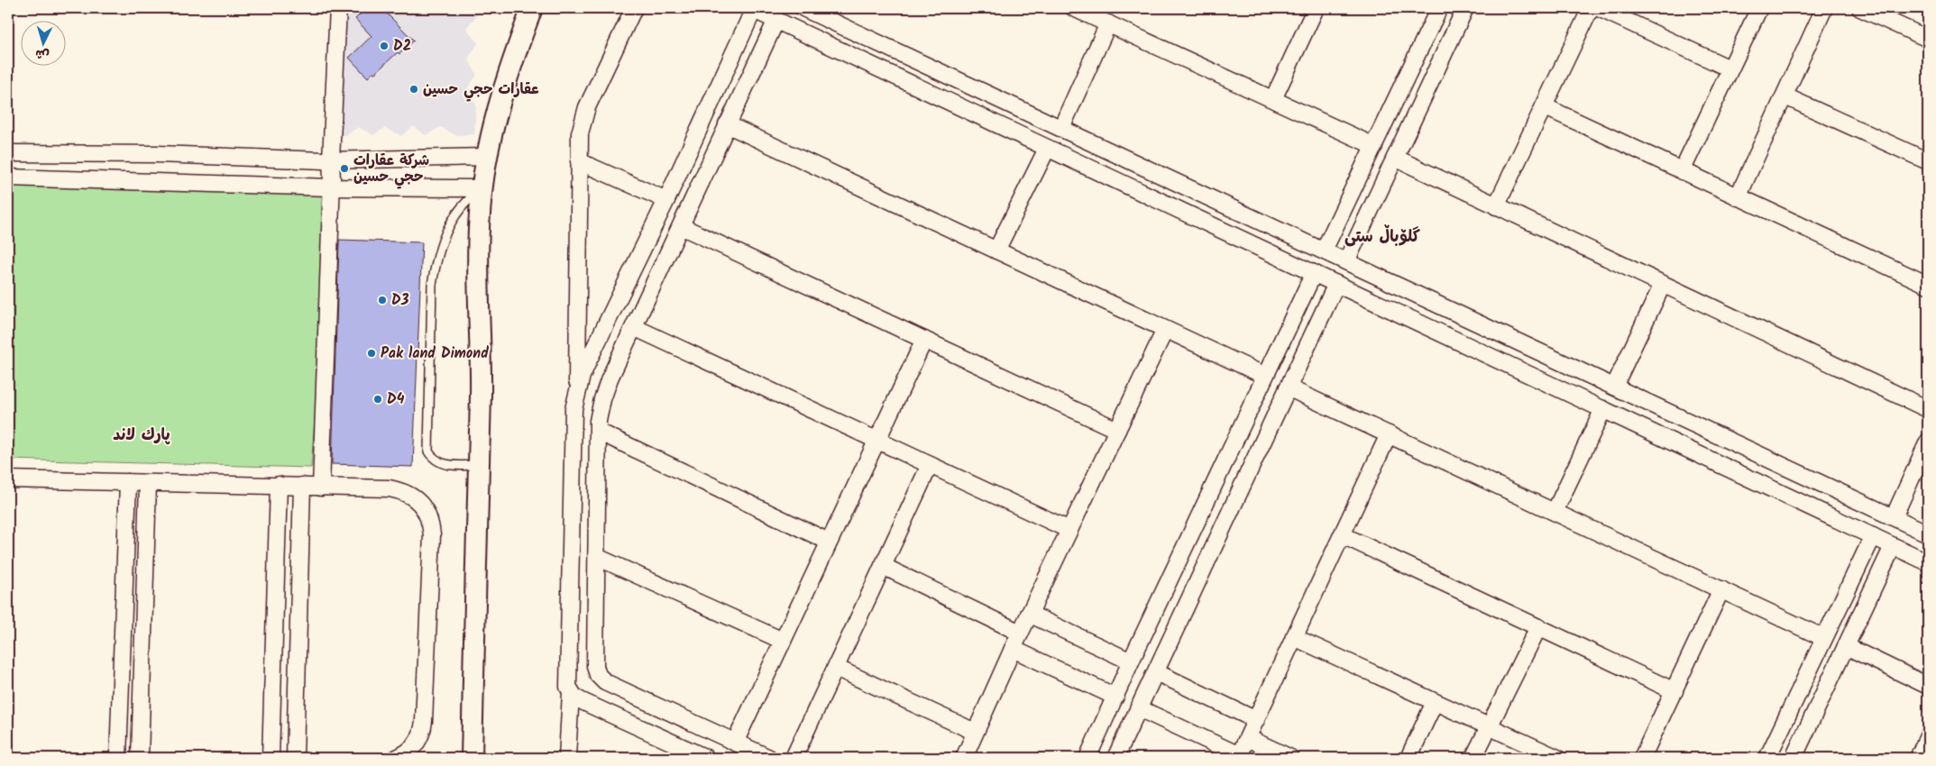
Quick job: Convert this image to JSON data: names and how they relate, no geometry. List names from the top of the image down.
{
  "districts": ["گلۆباڵ ستی", "پارك لاند"],
  "places": [
    "D2",
    "عقارات حجي حسين",
    "شرکة عقارات حجي حسين",
    "D3",
    "Pak land Dimond",
    "D4"
  ],
  "north": "bottom"
}
